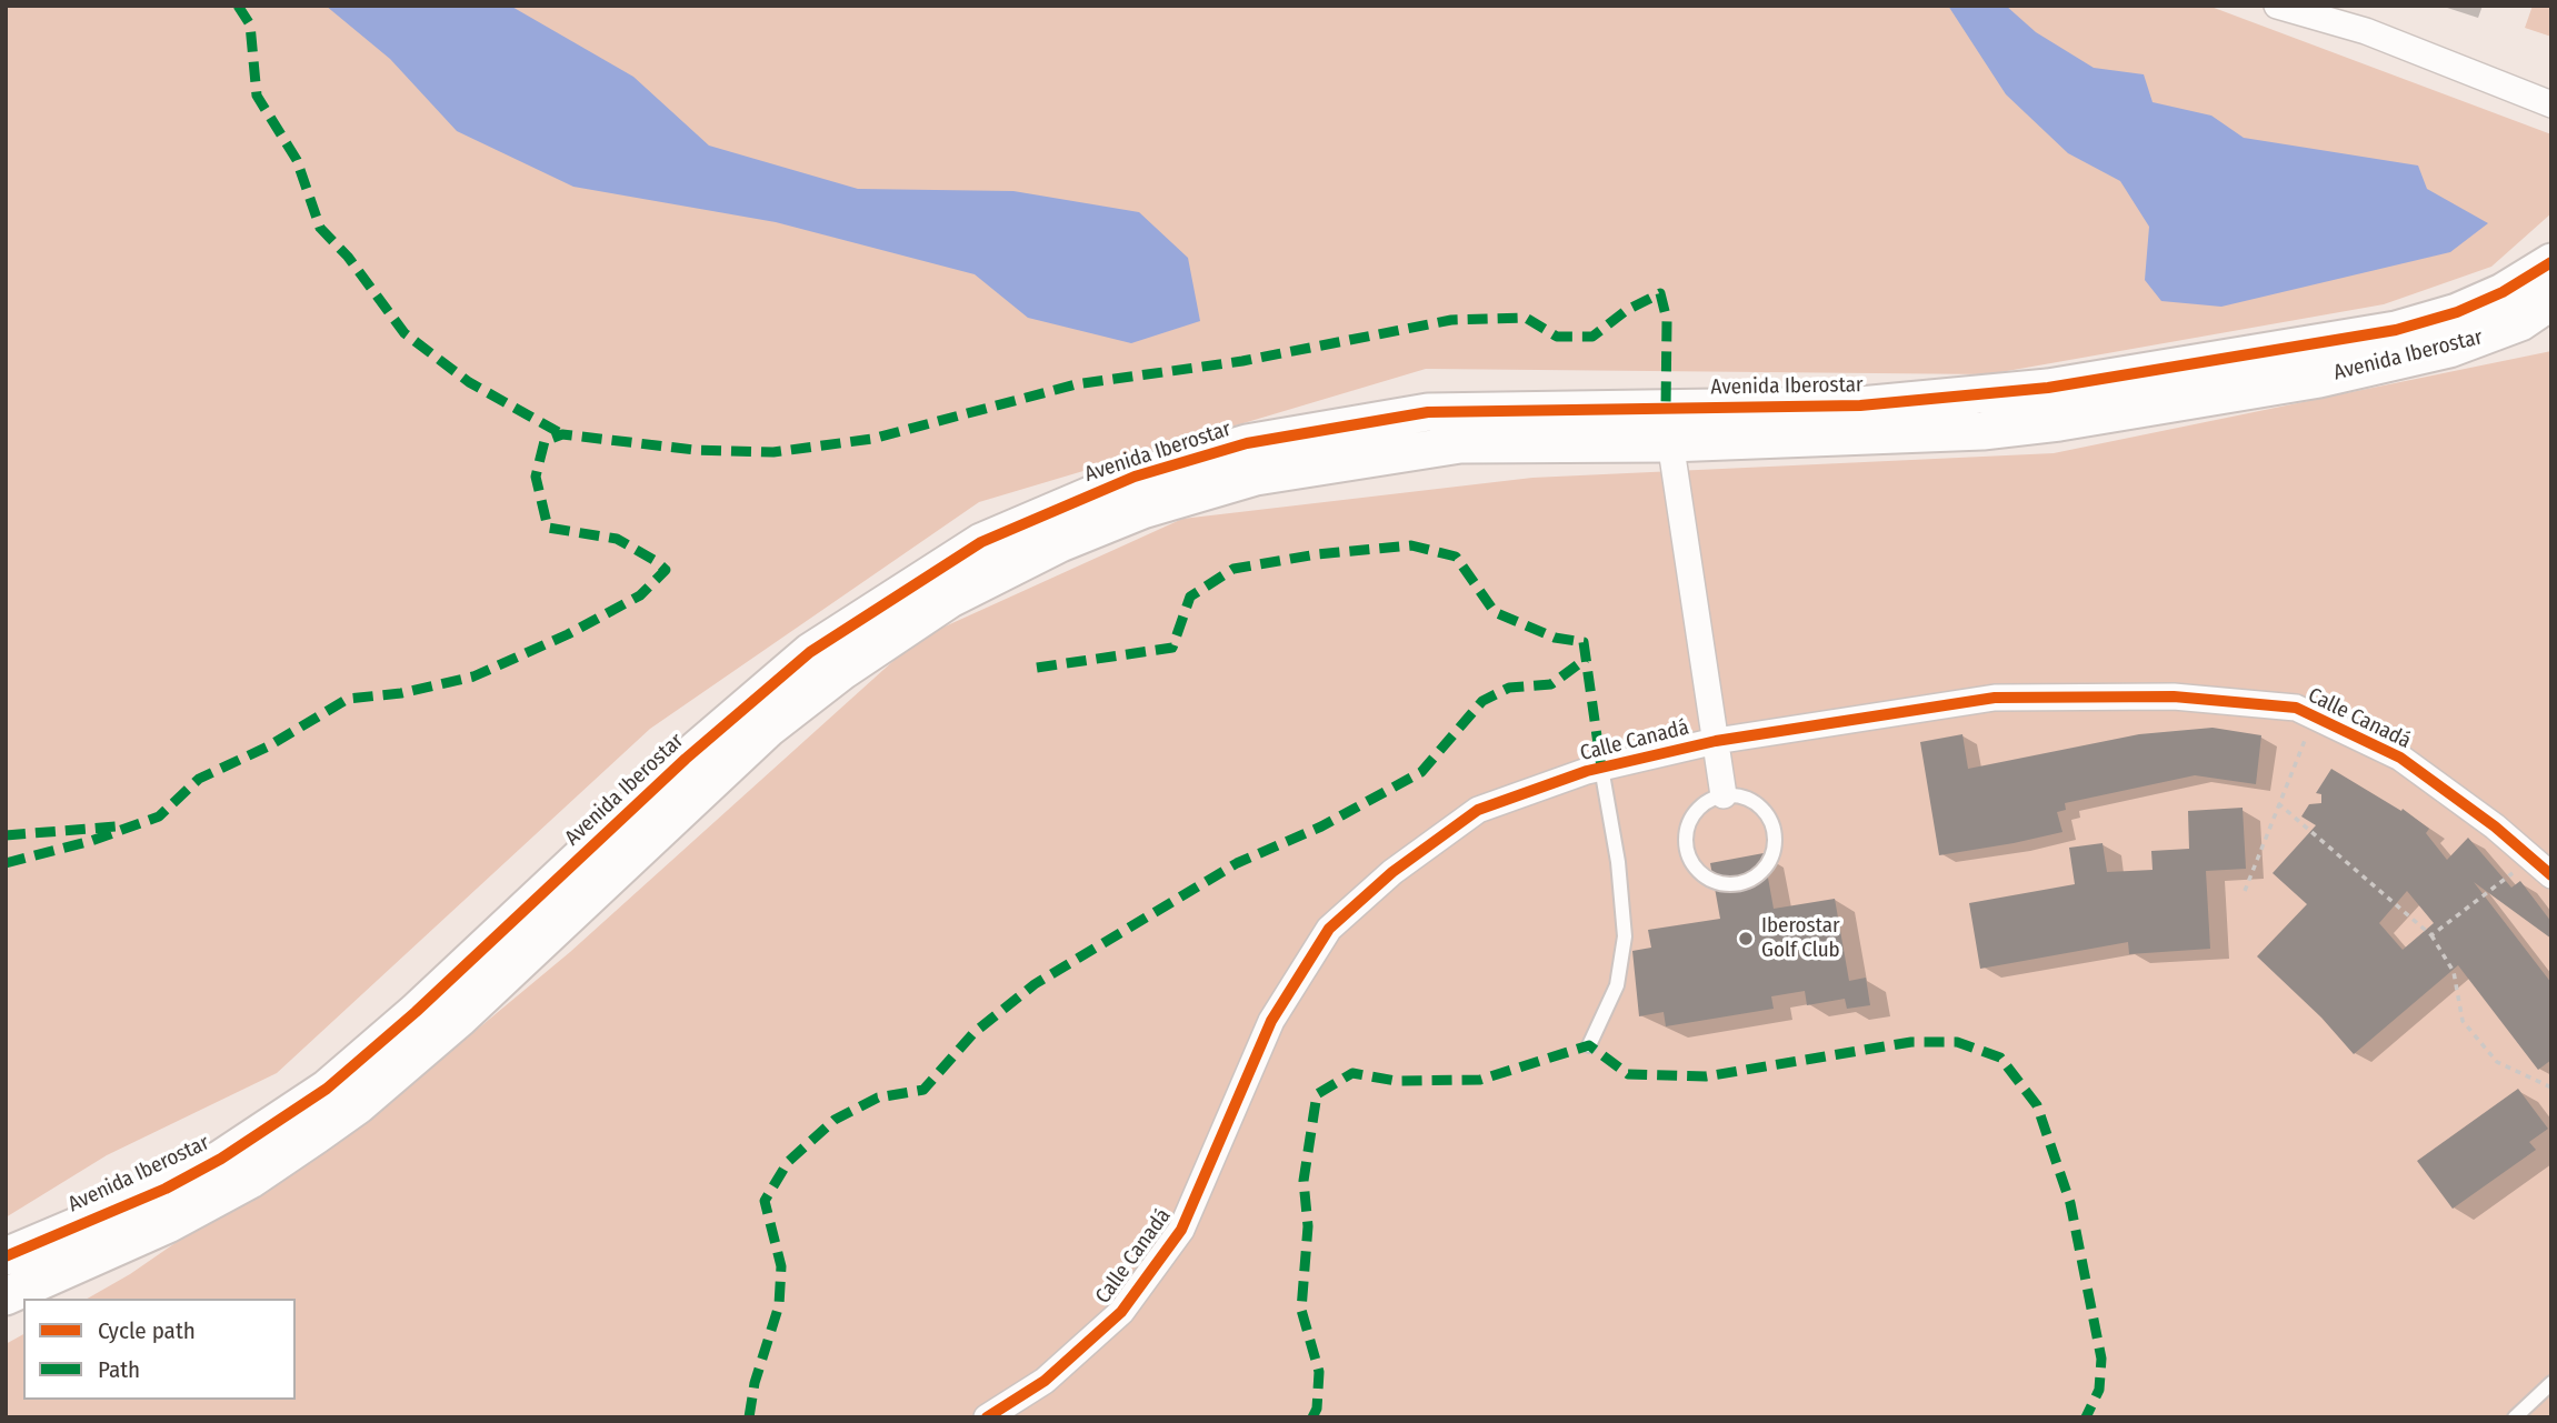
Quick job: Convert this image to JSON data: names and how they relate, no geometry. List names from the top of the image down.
{
  "streets": {
    "street": ["Avenida Iberostar", "Calle Canadá"]
  },
  "places": ["Iberostar Golf Club"],
  "legend": ["Cycle path", "Path"]
}
